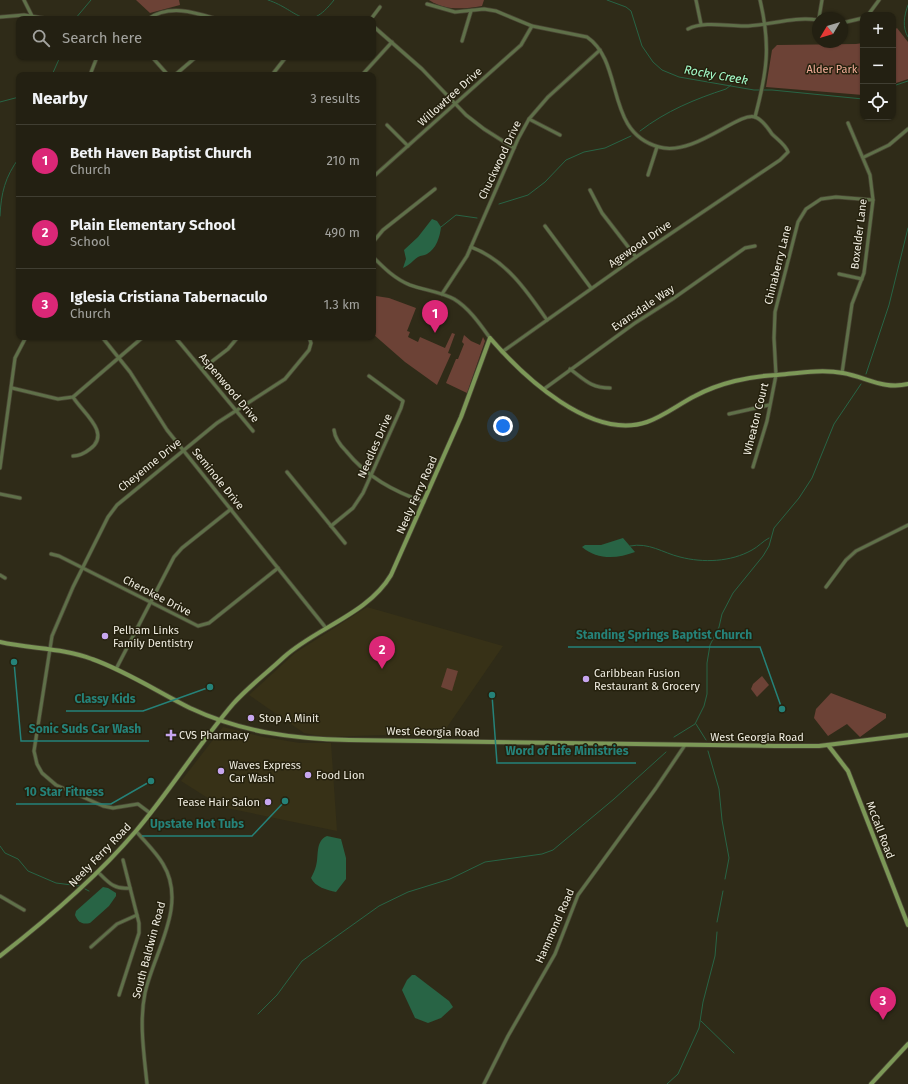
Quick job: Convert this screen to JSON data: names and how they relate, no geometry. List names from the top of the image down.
{
  "streets": {
    "street": [
      "Willowtree Drive",
      "Chuckwood Drive",
      "Boxelder Lane",
      "Agewood Drive",
      "Chinaberry Lane",
      "Evansdale Way",
      "Aspenwood Drive",
      "Wheaton Court",
      "Needles Drive",
      "Cheyenne Drive",
      "Seminole Drive",
      "Neely Ferry Road",
      "Cherokee Drive",
      "West Georgia Road",
      "McCall Road",
      "Hammond Road",
      "South Baldwin Road"
    ]
  },
  "crossings": [
    ["Boxelder Lane", "Chinaberry Lane"],
    ["Chinaberry Lane", "Wheaton Court"],
    ["Aspenwood Drive", "Cheyenne Drive"],
    ["Cheyenne Drive", "Seminole Drive"],
    ["Cheyenne Drive", "Neely Ferry Road"],
    ["Cheyenne Drive", "Cherokee Drive"],
    ["Cheyenne Drive", "West Georgia Road"],
    ["Seminole Drive", "Neely Ferry Road"],
    ["Seminole Drive", "Cherokee Drive"],
    ["Neely Ferry Road", "West Georgia Road"],
    ["Neely Ferry Road", "South Baldwin Road"],
    ["West Georgia Road", "McCall Road"],
    ["West Georgia Road", "Hammond Road"]
  ],
  "water": ["Rocky Creek"],
  "parks": ["Alder Park"],
  "places": {
    "other": [
      "Pelham Links Family Dentistry",
      "Sonic Suds Car Wash",
      "Caribbean Fusion Restaurant & Grocery",
      "Classy Kids",
      "Word of Life Ministries",
      "Standing Springs Baptist Church",
      "Stop A Minit",
      "Waves Express Car Wash",
      "Food Lion",
      "10 Star Fitness",
      "Upstate Hot Tubs",
      "Tease Hair Salon"
    ],
    "health": ["CVS Pharmacy"]
  },
  "north": "bottom left",
  "page": {
    "map_buttons": ["+", "−"],
    "search": "Search here",
    "heading": ["Nearby", "3 results"],
    "list": [
      {
        "mark": "1",
        "name": "Beth Haven Baptist Church",
        "note": "Church",
        "value": "210 m"
      },
      {
        "mark": "2",
        "name": "Plain Elementary School",
        "note": "School",
        "value": "490 m"
      },
      {
        "mark": "3",
        "name": "Iglesia Cristiana Tabernaculo",
        "note": "Church",
        "value": "1.3 km"
      }
    ],
    "pins": ["1", "2", "3"]
  }
}
